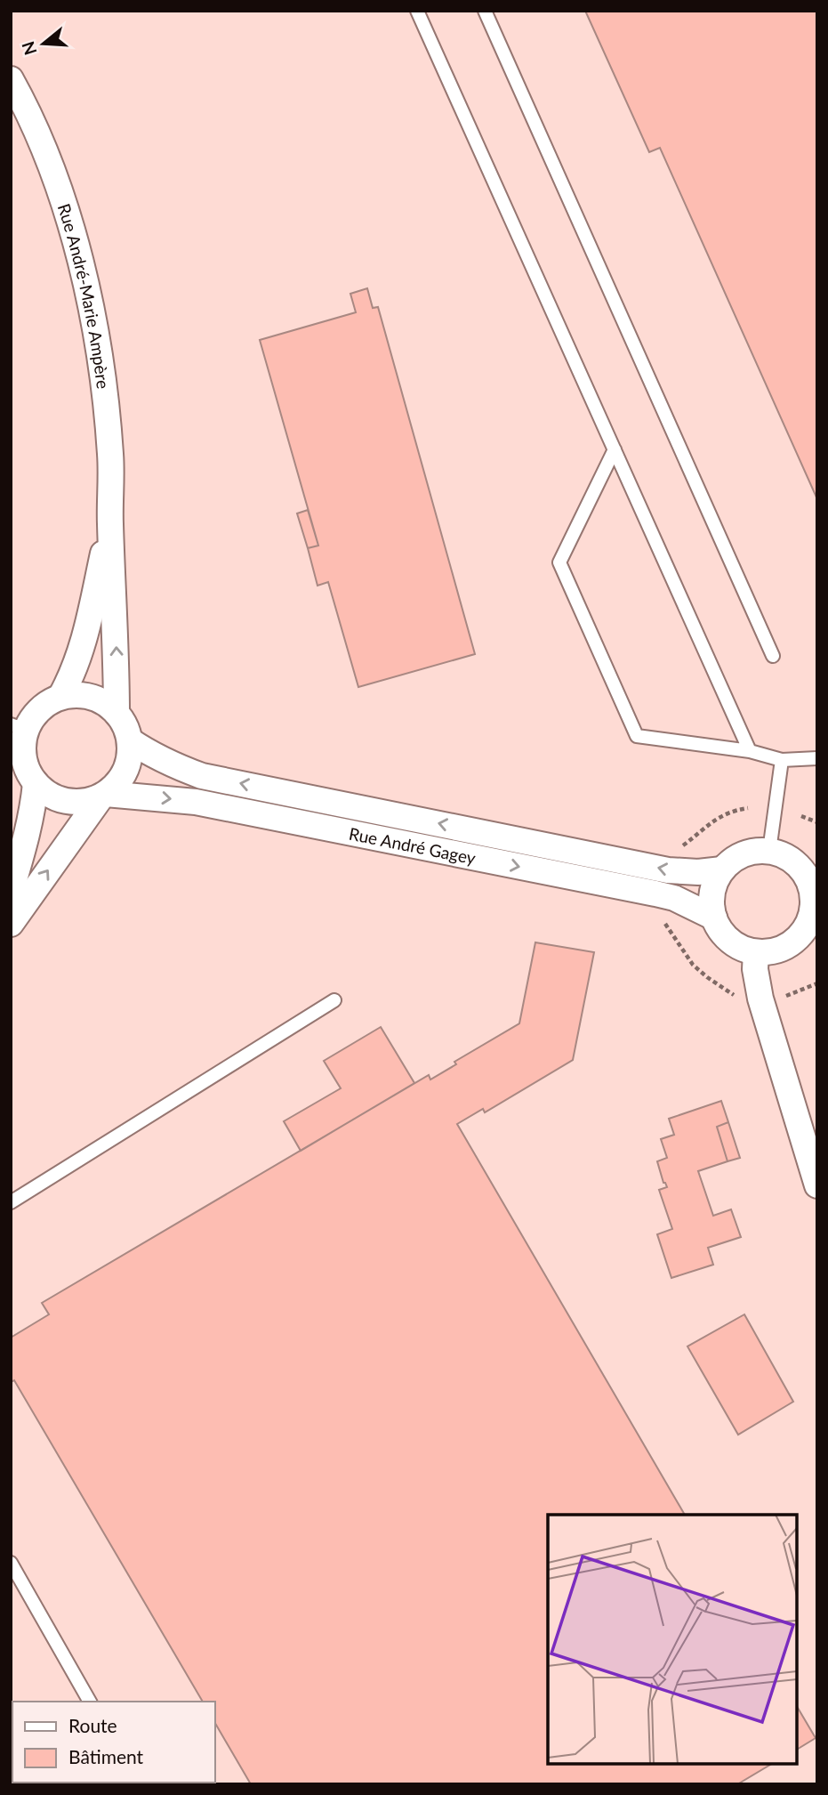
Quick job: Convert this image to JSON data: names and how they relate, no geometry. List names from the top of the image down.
{
  "streets": {
    "street": ["Rue André-Marie Ampère", "Rue André Gagey"]
  },
  "crossings": [
    ["Rue André-Marie Ampère", "Rue André Gagey"]
  ],
  "legend": ["Route", "Bâtiment"],
  "north": "left"
}
